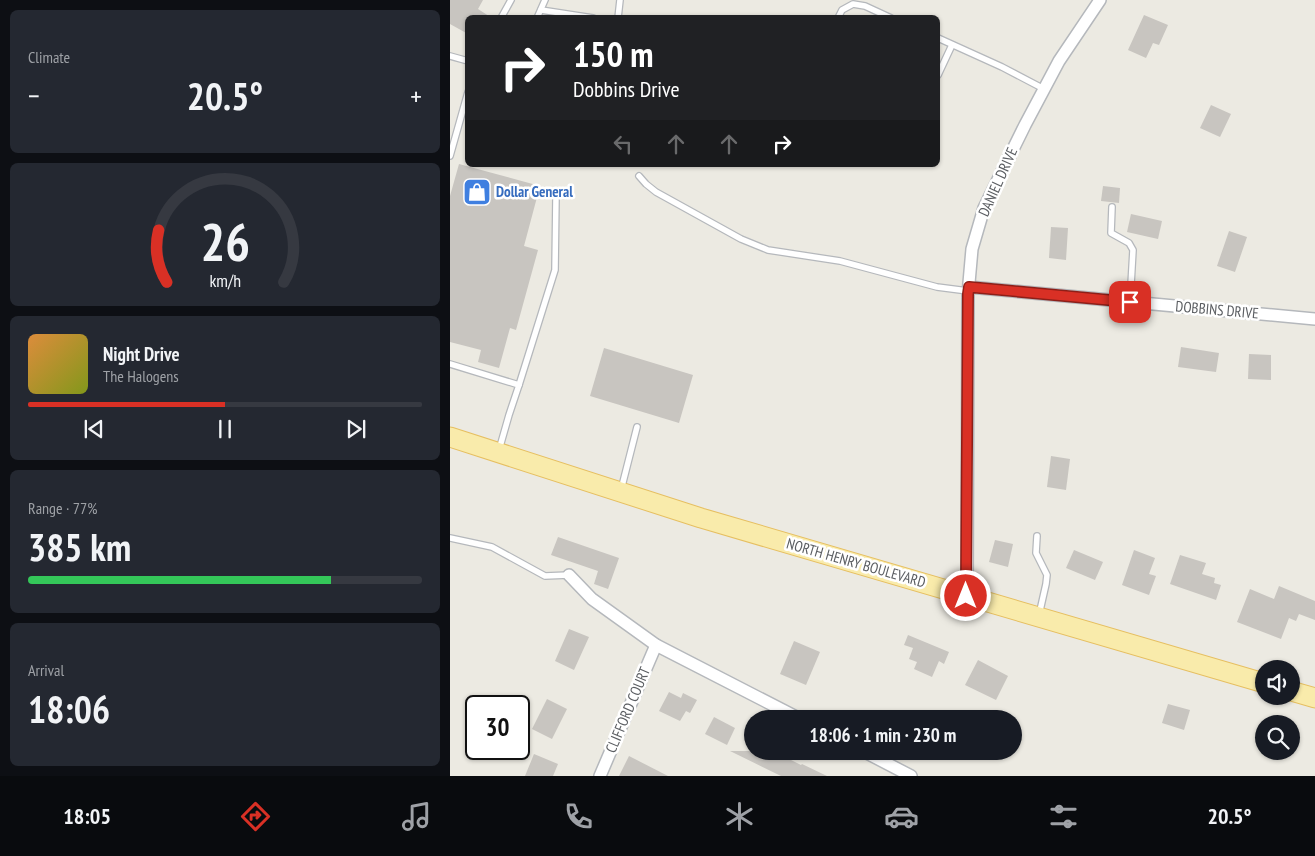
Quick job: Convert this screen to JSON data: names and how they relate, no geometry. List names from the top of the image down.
{
  "streets": {
    "main road": ["NORTH HENRY BOULEVARD"],
    "street": ["DANIEL DRIVE", "DOBBINS DRIVE", "CLIFFORD COURT"]
  },
  "crossings": [
    ["DANIEL DRIVE", "DOBBINS DRIVE"],
    ["DANIEL DRIVE", "NORTH HENRY BOULEVARD"]
  ],
  "places": {
    "shop": ["Dollar General"]
  },
  "page": {
    "tile": [
      "Climate",
      ["Range · 77%", "385 km"],
      ["Arrival", "18:06"]
    ],
    "turn": ["150 m", "Dobbins Drive"],
    "heat": ["−", "20.5°", "+"],
    "song": ["Night Drive", "The Halogens"],
    "limit": "30",
    "trip": "18:06 · 1 min · 230 m",
    "tabs": ["18:05", "20.5°"],
    "gauge": ["26", "km/h"]
  }
}
